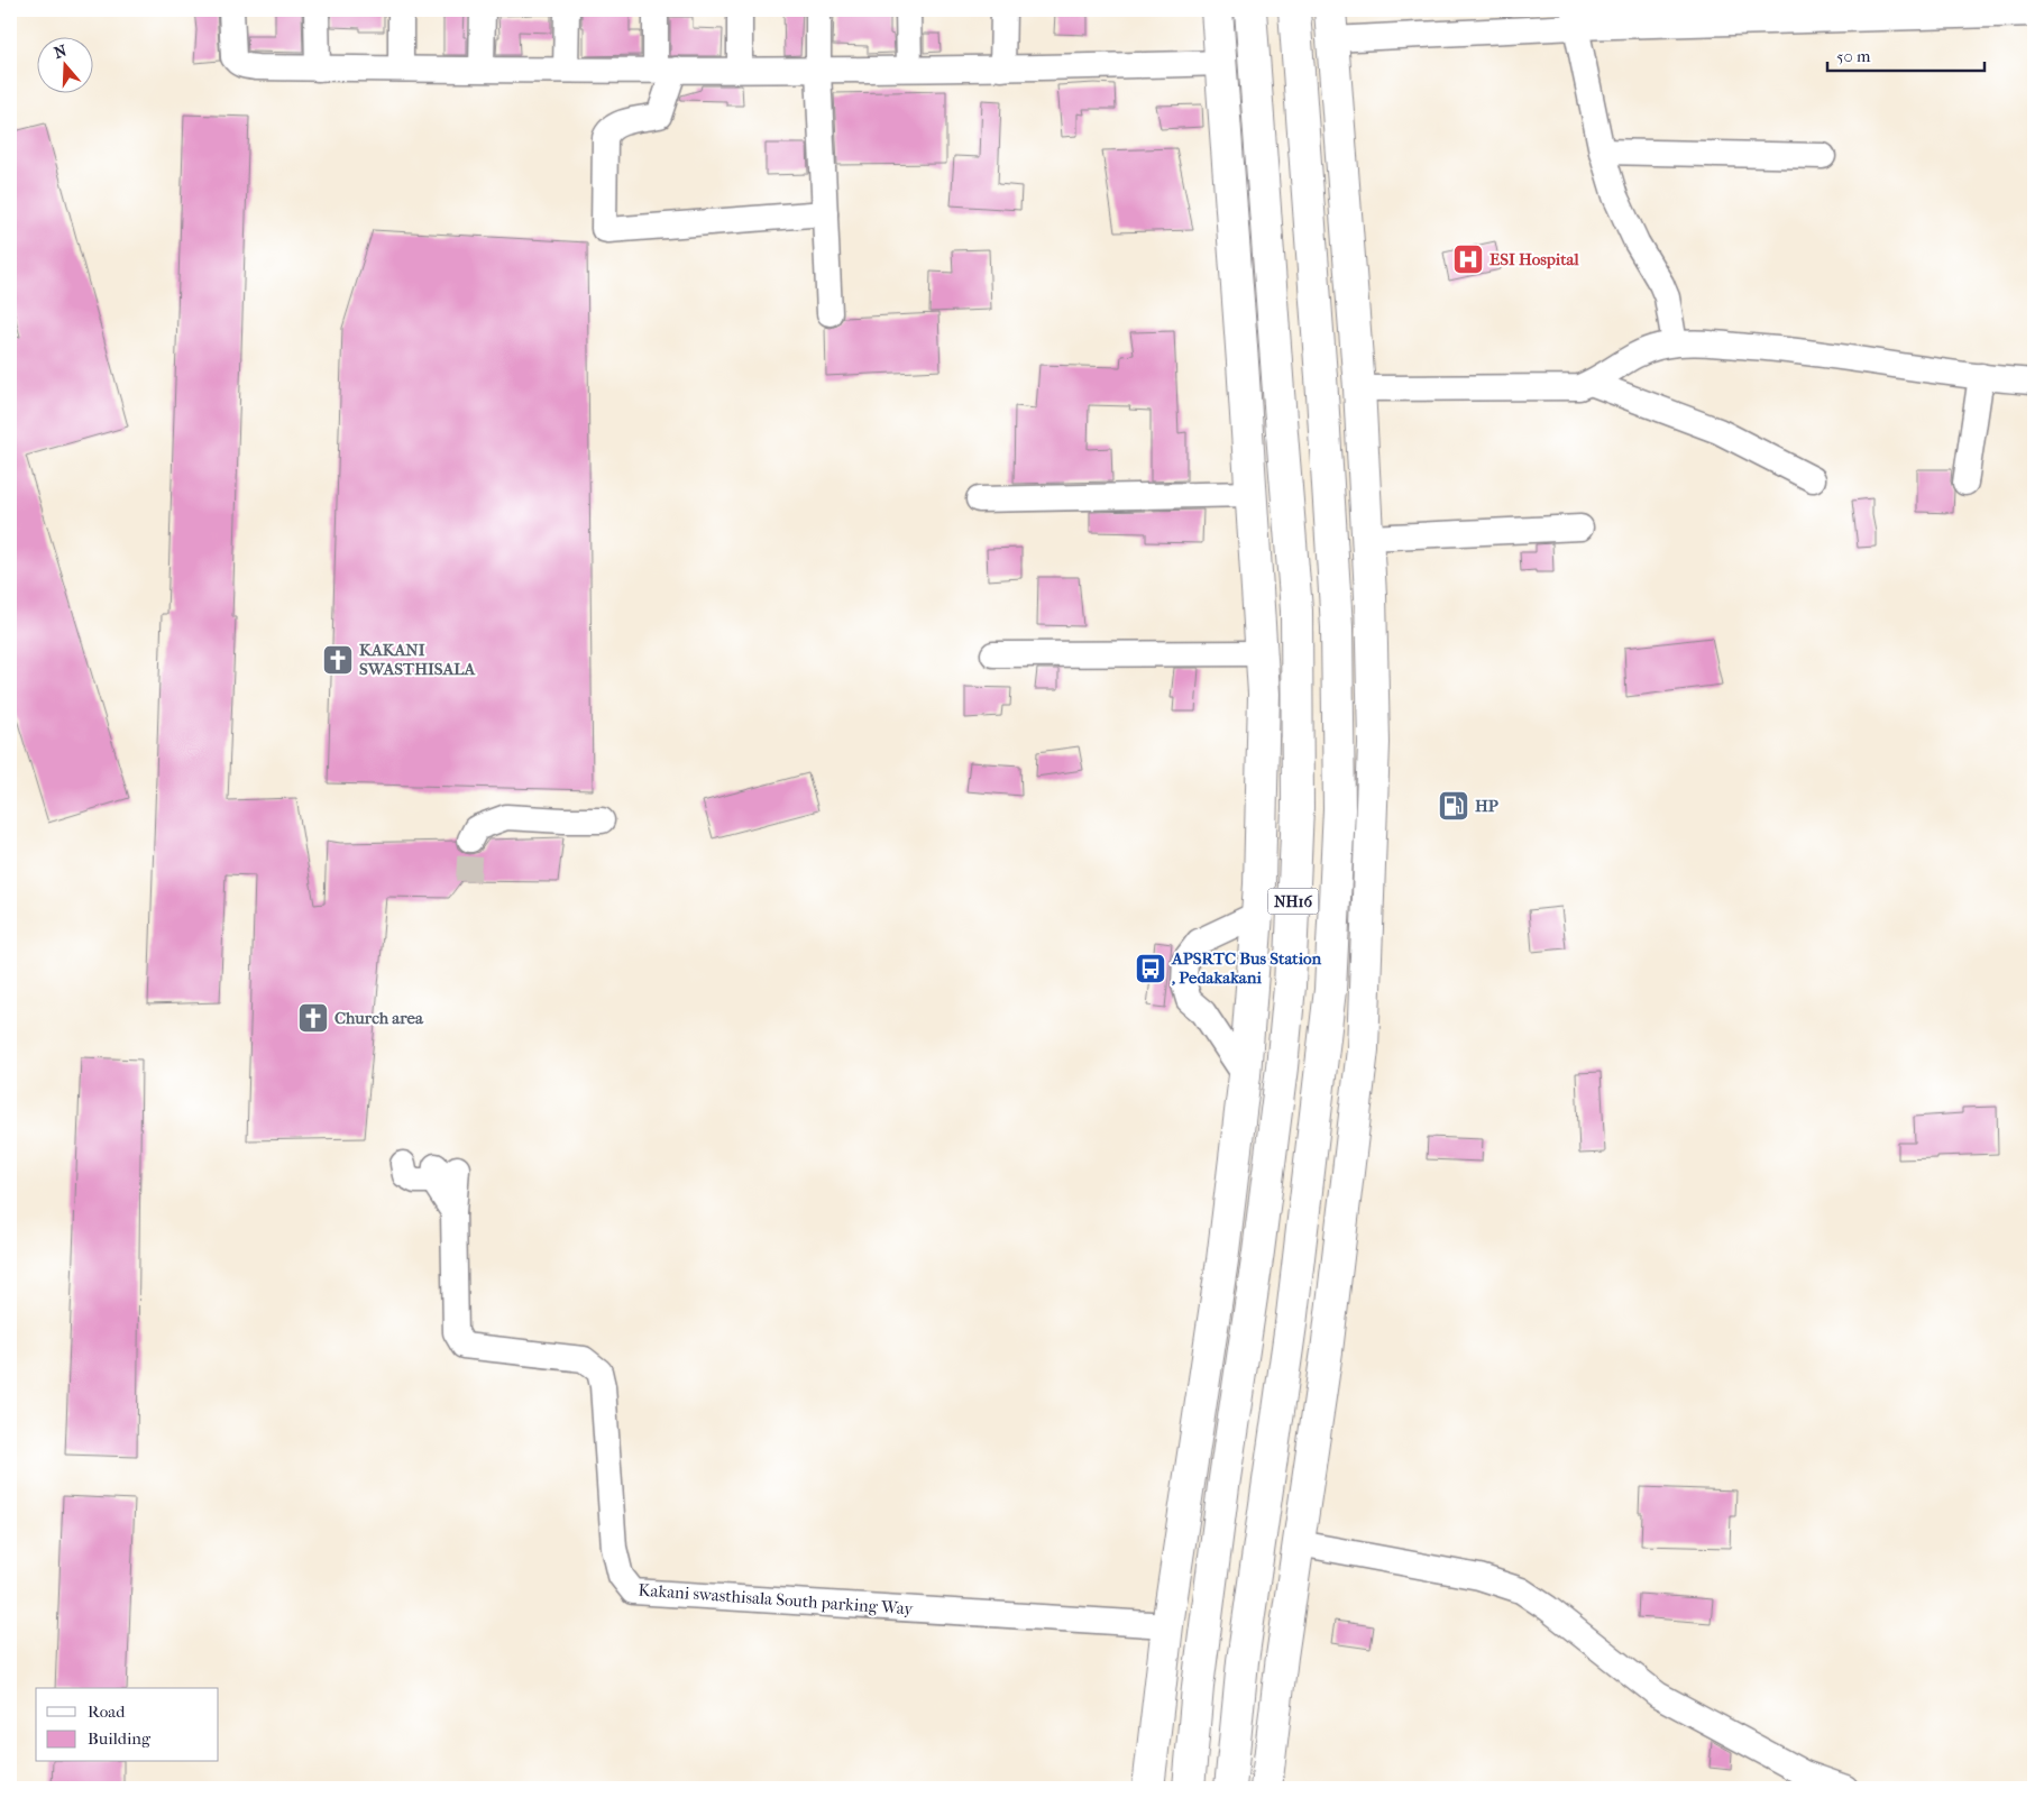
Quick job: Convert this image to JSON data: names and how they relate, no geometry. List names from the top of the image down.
{
  "streets": {
    "main road": ["NH16"],
    "street": ["Kakani swasthisala South parking Way"]
  },
  "places": {
    "hospital": ["ESI Hospital"],
    "church": ["KAKANI SWASTHISALA", "Church area"],
    "fuel station": ["HP"],
    "bus stop": ["APSRTC Bus Station , Pedakakani"]
  },
  "legend": ["Road", "Building"],
  "scale_bar": "50 m",
  "north": "top"
}
